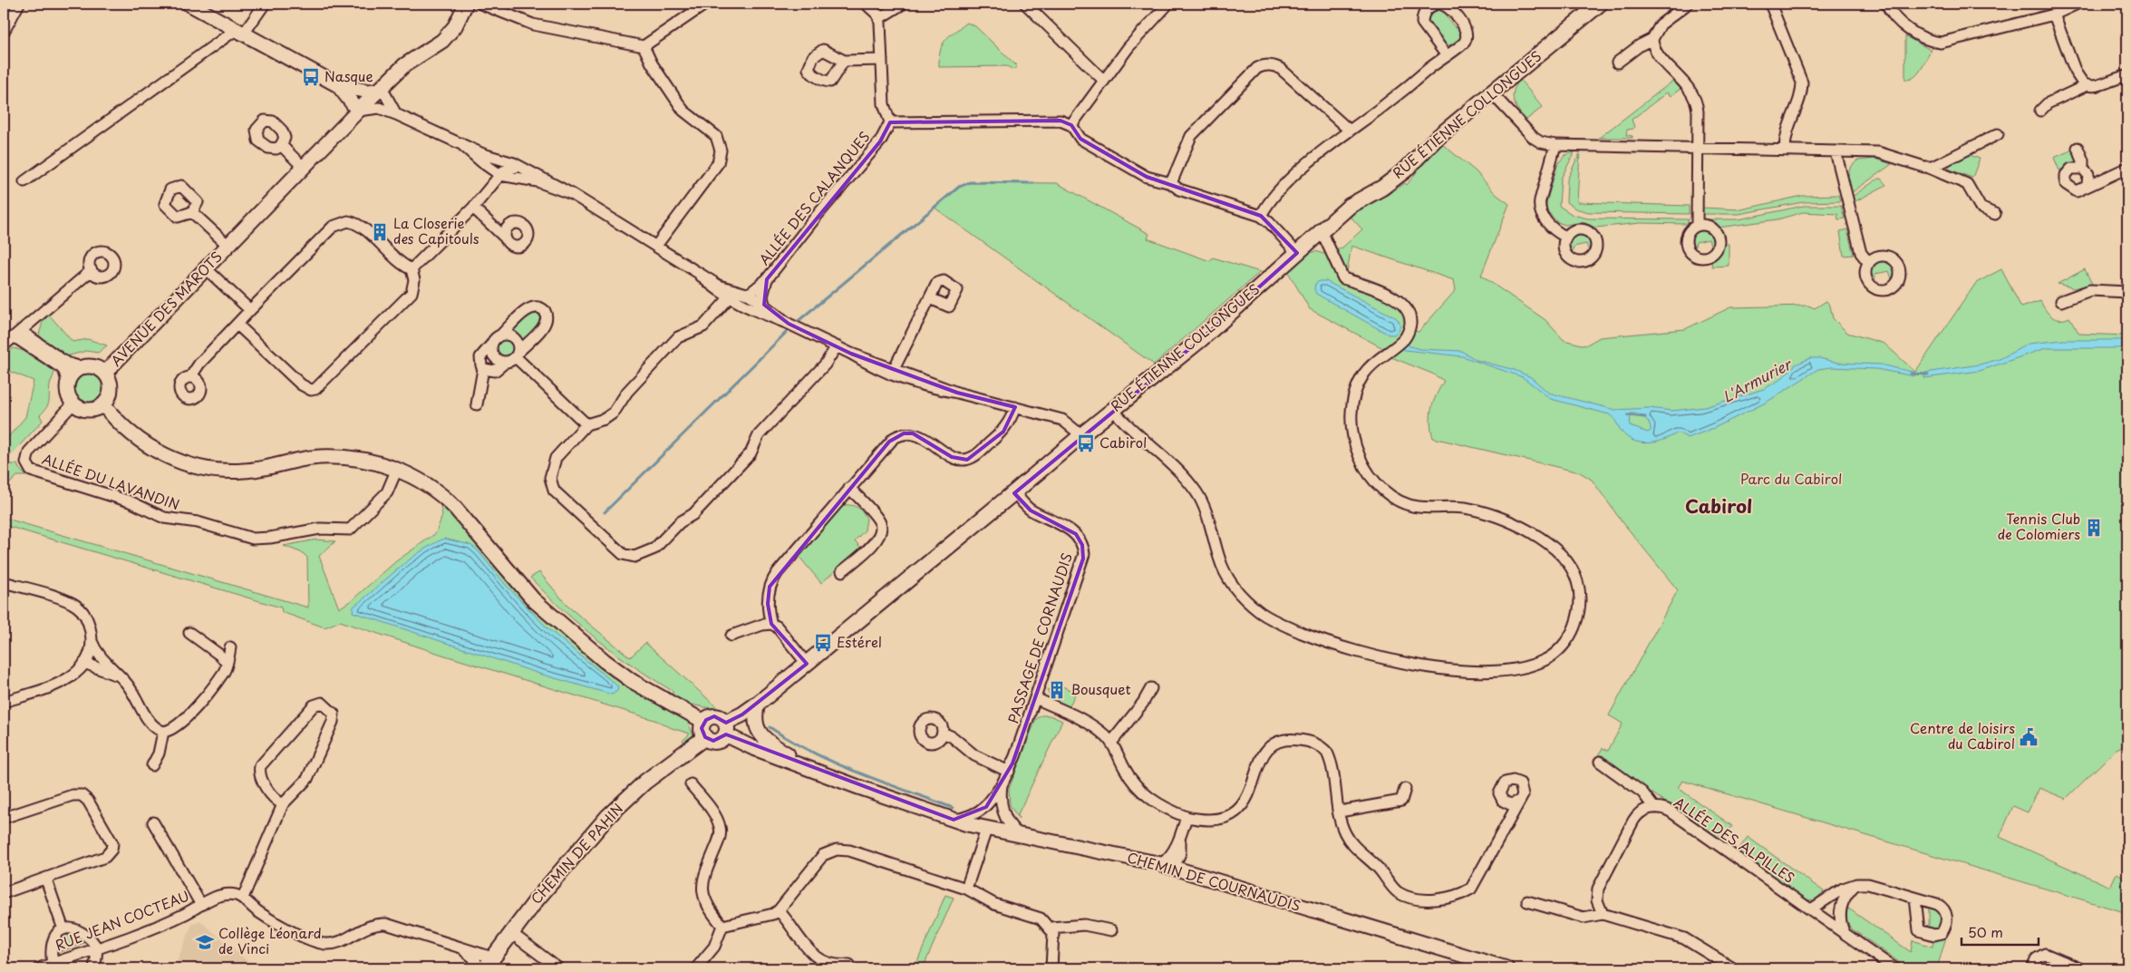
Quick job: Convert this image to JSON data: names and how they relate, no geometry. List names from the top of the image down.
{
  "streets": {
    "main road": ["RUE ÉTIENNE COLLONGUES", "CHEMIN DE PAHIN"],
    "street": [
      "ALLÉE DES CALANQUES",
      "AVENUE DES MAROTS",
      "ALLÉE DU LAVANDIN",
      "PASSAGE DE CORNAUDIS",
      "ALLÉE DES ALPILLES",
      "CHEMIN DE COURNAUDIS",
      "RUE JEAN COCTEAU"
    ]
  },
  "crossings": [
    ["RUE ÉTIENNE COLLONGUES", "PASSAGE DE CORNAUDIS"],
    ["RUE ÉTIENNE COLLONGUES", "CHEMIN DE PAHIN"],
    ["RUE ÉTIENNE COLLONGUES", "CHEMIN DE COURNAUDIS"],
    ["AVENUE DES MAROTS", "ALLÉE DU LAVANDIN"],
    ["PASSAGE DE CORNAUDIS", "CHEMIN DE COURNAUDIS"],
    ["CHEMIN DE PAHIN", "CHEMIN DE COURNAUDIS"]
  ],
  "districts": ["Cabirol"],
  "water": ["L'Armurier"],
  "parks": ["Parc du Cabirol"],
  "places": {
    "bus stop": ["Nasque", "Cabirol", "Estérel"],
    "building": ["La Closerie des Capitouls", "Tennis Club de Colomiers", "Bousquet"],
    "public building": ["Centre de loisirs du Cabirol"],
    "school or university": ["Collège Léonard de Vinci"]
  },
  "scale_bar": "50 m"
}
